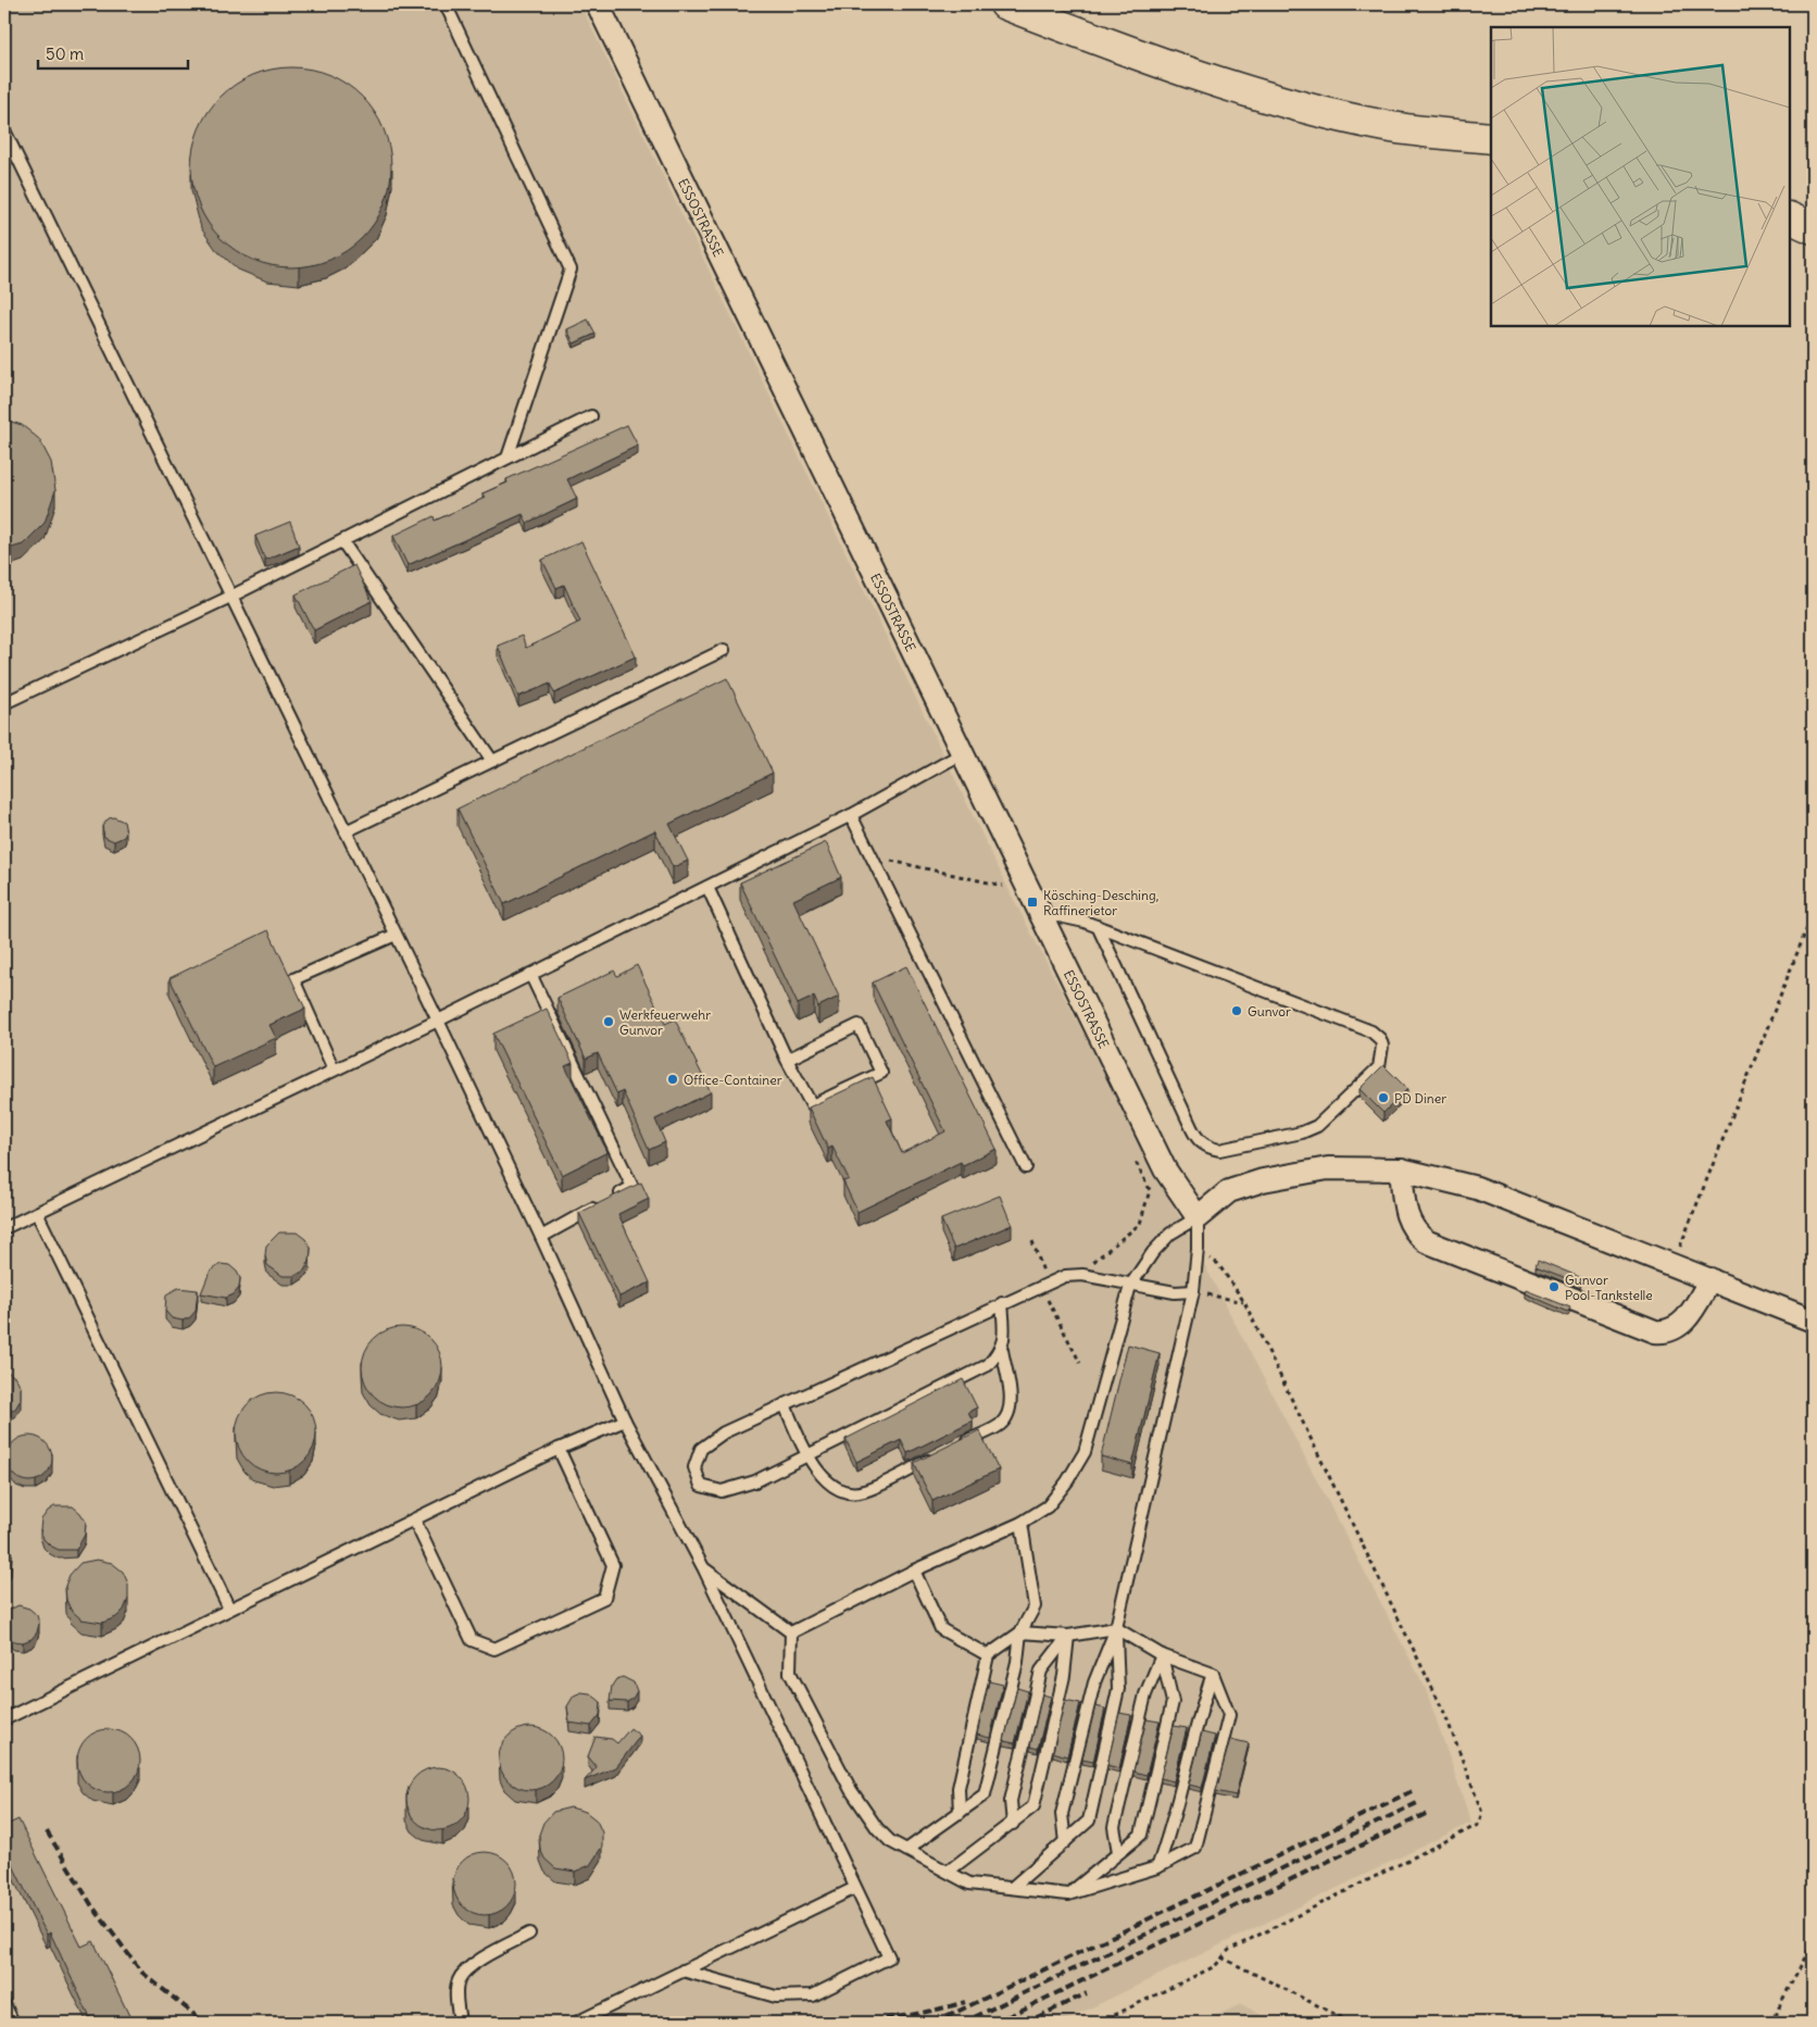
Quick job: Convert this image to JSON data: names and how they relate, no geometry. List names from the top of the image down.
{
  "streets": {
    "street": ["ESSOSTRASSE"]
  },
  "places": {
    "transit": ["Kösching-Desching, Raffinerietor"],
    "other": [
      "Gunvor",
      "Werkfeuerwehr Gunvor",
      "Office-Container",
      "PD Diner",
      "Gunvor Pool-Tankstelle"
    ]
  },
  "scale_bar": "50 m"
}
